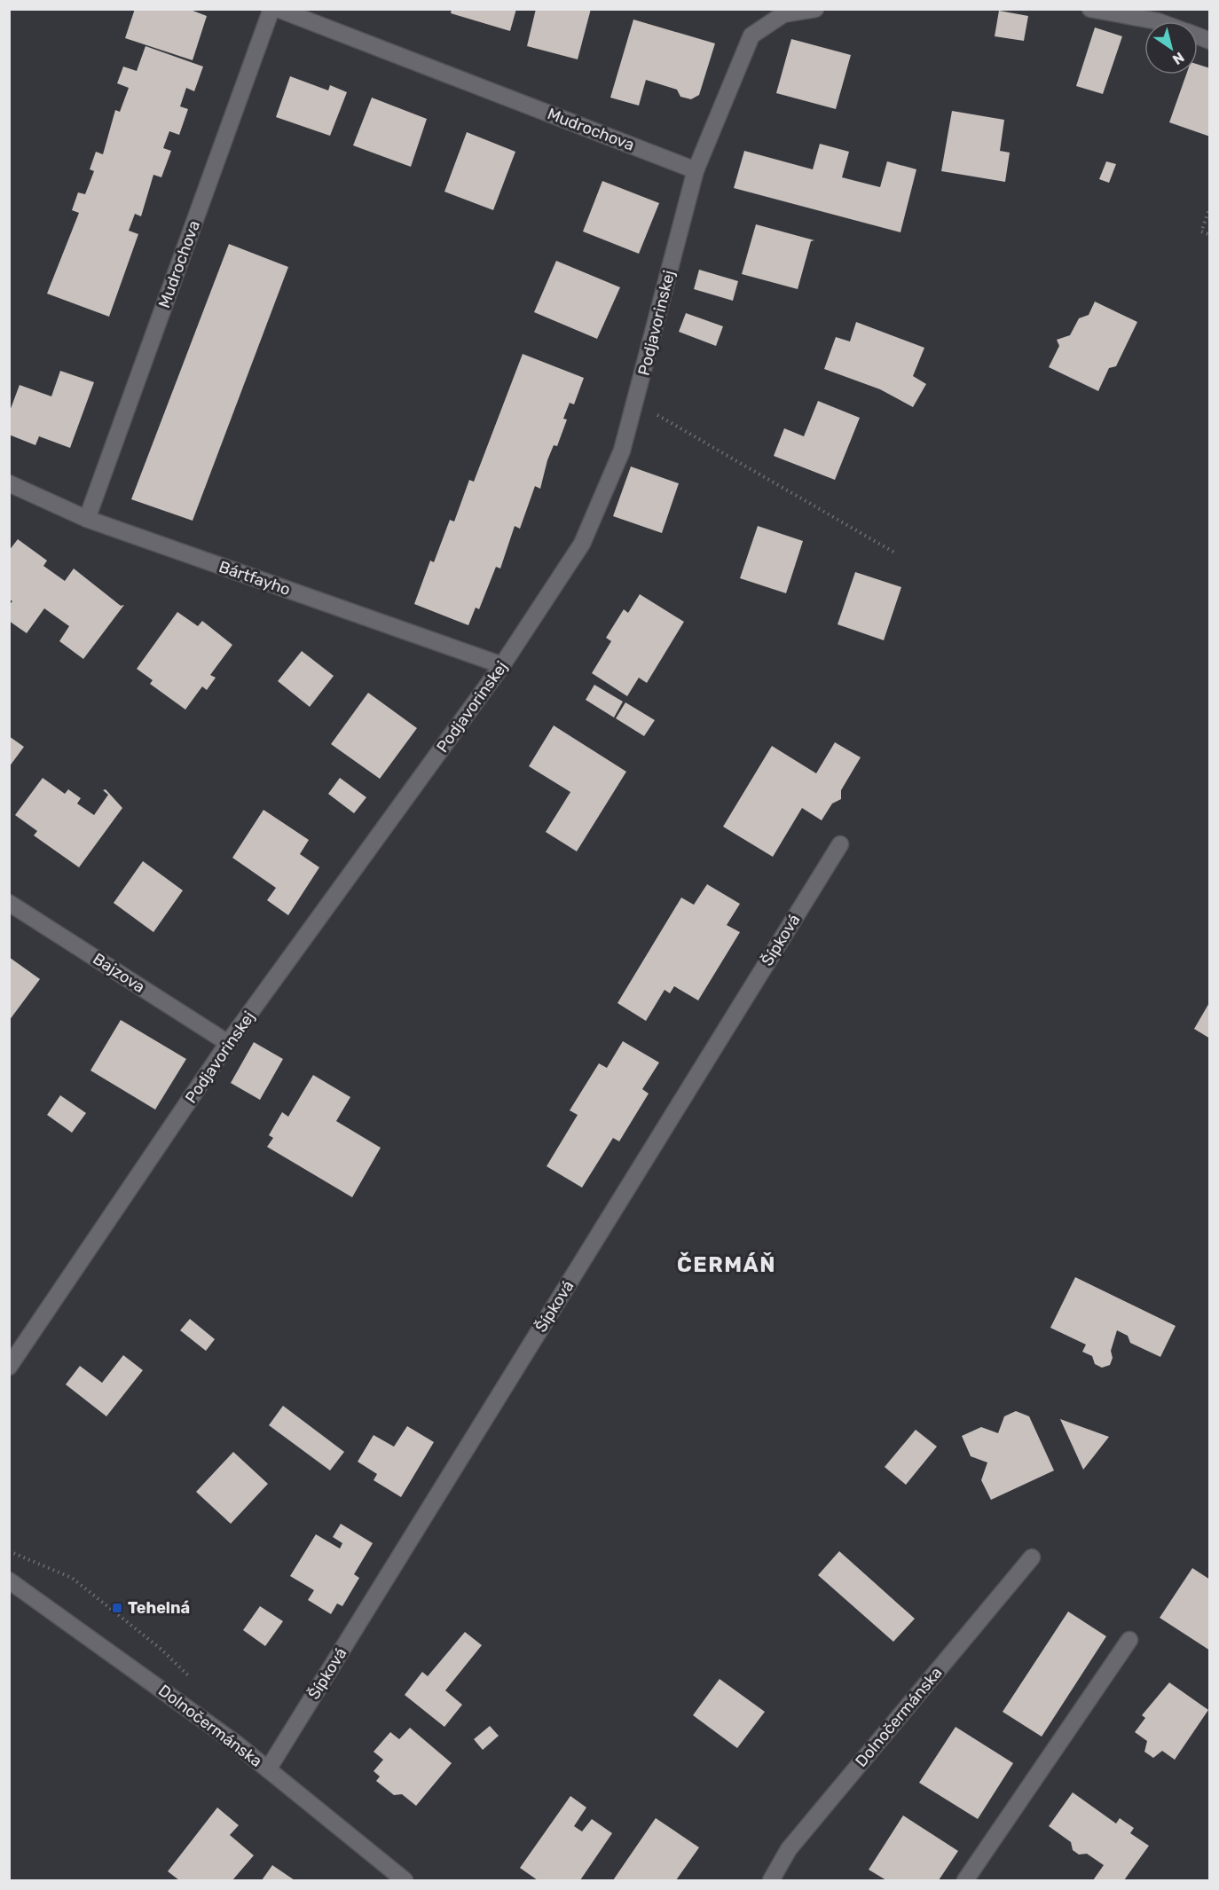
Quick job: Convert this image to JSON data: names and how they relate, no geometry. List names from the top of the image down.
{
  "streets": {
    "street": [
      "Mudrochova",
      "Podjavorinskej",
      "Bártfayho",
      "Šípková",
      "Bajzova",
      "Dolnočermánska"
    ]
  },
  "crossings": [
    ["Mudrochova", "Podjavorinskej"],
    ["Mudrochova", "Bártfayho"],
    ["Podjavorinskej", "Bártfayho"],
    ["Podjavorinskej", "Bajzova"],
    ["Šípková", "Dolnočermánska"]
  ],
  "districts": ["ČERMÁŇ"],
  "places": {
    "transit": ["Tehelná"]
  },
  "north": "bottom right"
}
